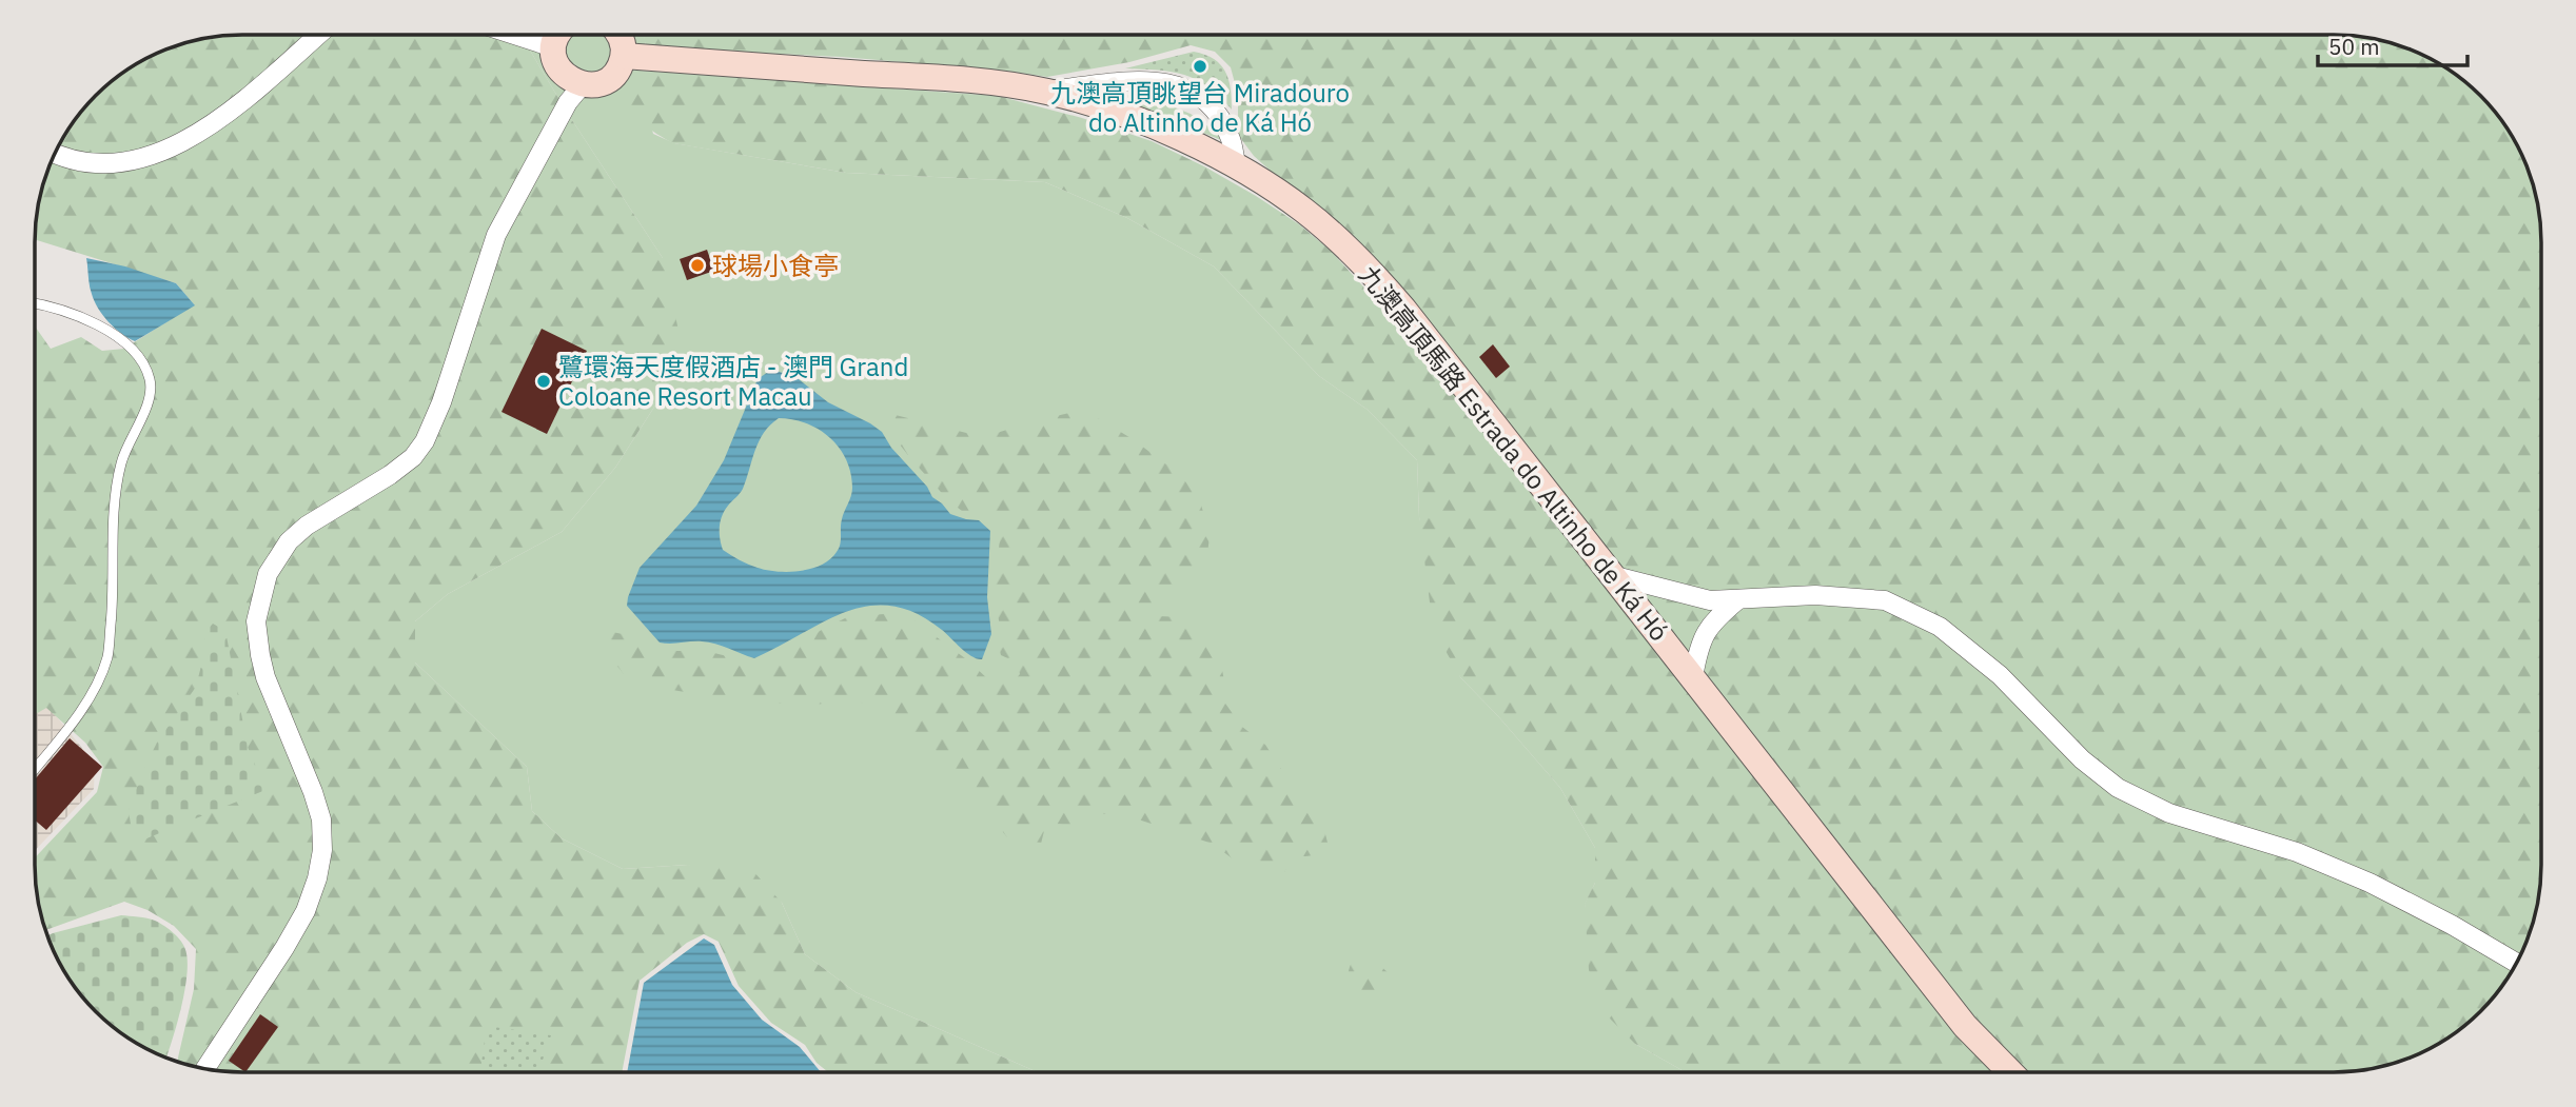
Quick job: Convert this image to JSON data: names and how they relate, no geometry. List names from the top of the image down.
{
  "streets": {
    "main road": ["九澳高頂馬路 Estrada do Altinho de Ká Hó"]
  },
  "places": ["九澳高頂眺望台 Miradouro do Altinho de Ká Hó", "球場小食亭", "鷺環海天度假酒店 - 澳門 Grand Coloane Resort Macau"],
  "scale_bar": "50 m"
}
